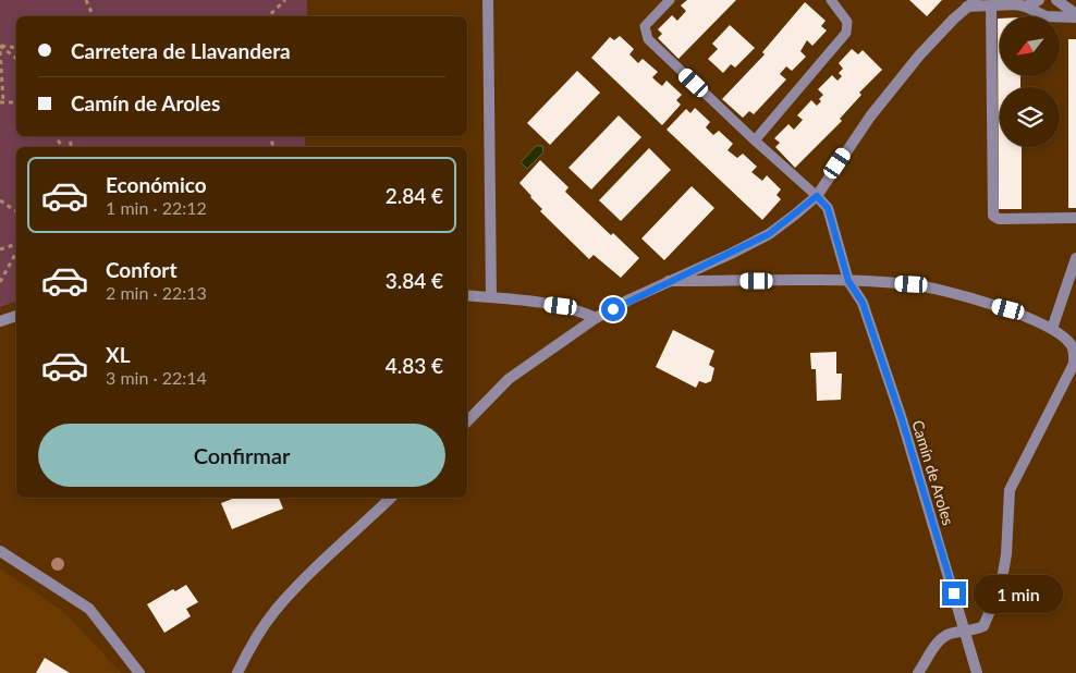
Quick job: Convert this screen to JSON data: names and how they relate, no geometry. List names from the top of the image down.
{
  "streets": {
    "street": ["Camín de Aroles"]
  },
  "north": "bottom left",
  "page": {
    "banner": ["Carretera de Llavandera", "Camín de Aroles"],
    "list": [
      {
        "name": "Económico",
        "note": "1 min · 22:12",
        "value": "2.84 €"
      },
      {
        "name": "Confort",
        "note": "2 min · 22:13",
        "value": "3.84 €"
      },
      {
        "name": "XL",
        "note": "3 min · 22:14",
        "value": "4.83 €"
      }
    ],
    "buttons": "Confirmar",
    "bubble": "1 min"
  }
}
